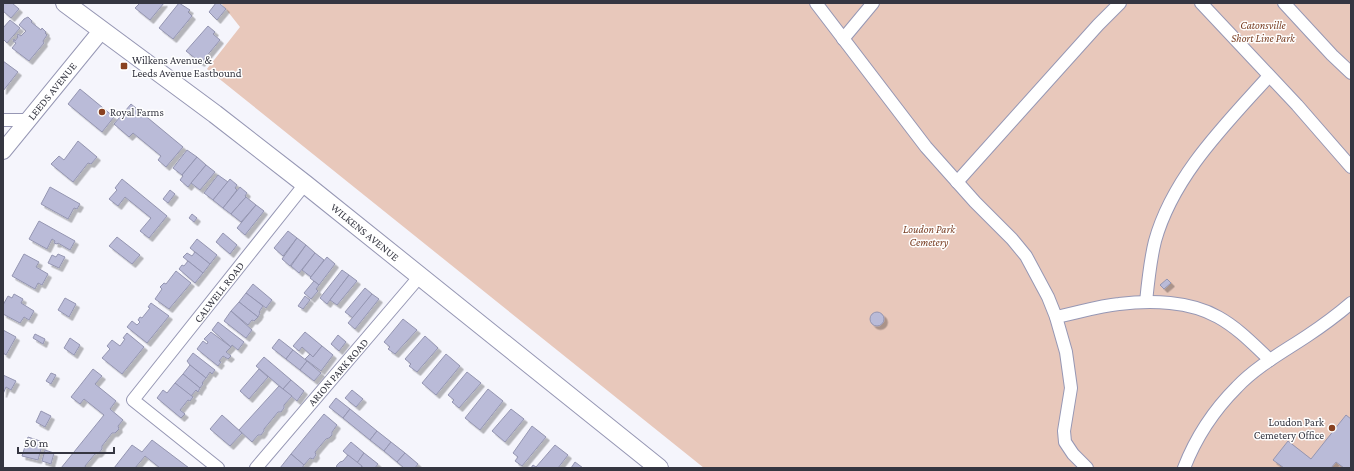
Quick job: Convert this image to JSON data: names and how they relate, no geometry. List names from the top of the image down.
{
  "streets": {
    "main road": ["WILKENS AVENUE"],
    "street": ["LEEDS AVENUE", "CALWELL ROAD", "ARION PARK ROAD"]
  },
  "crossings": [
    ["LEEDS AVENUE", "WILKENS AVENUE"],
    ["WILKENS AVENUE", "CALWELL ROAD"],
    ["WILKENS AVENUE", "ARION PARK ROAD"]
  ],
  "parks": ["Catonsville Short Line Park", "Loudon Park Cemetery"],
  "places": {
    "transit": ["Wilkens Avenue & Leeds Avenue Eastbound"],
    "other": ["Royal Farms", "Loudon Park Cemetery Office"]
  },
  "scale_bar": "50 m"
}
